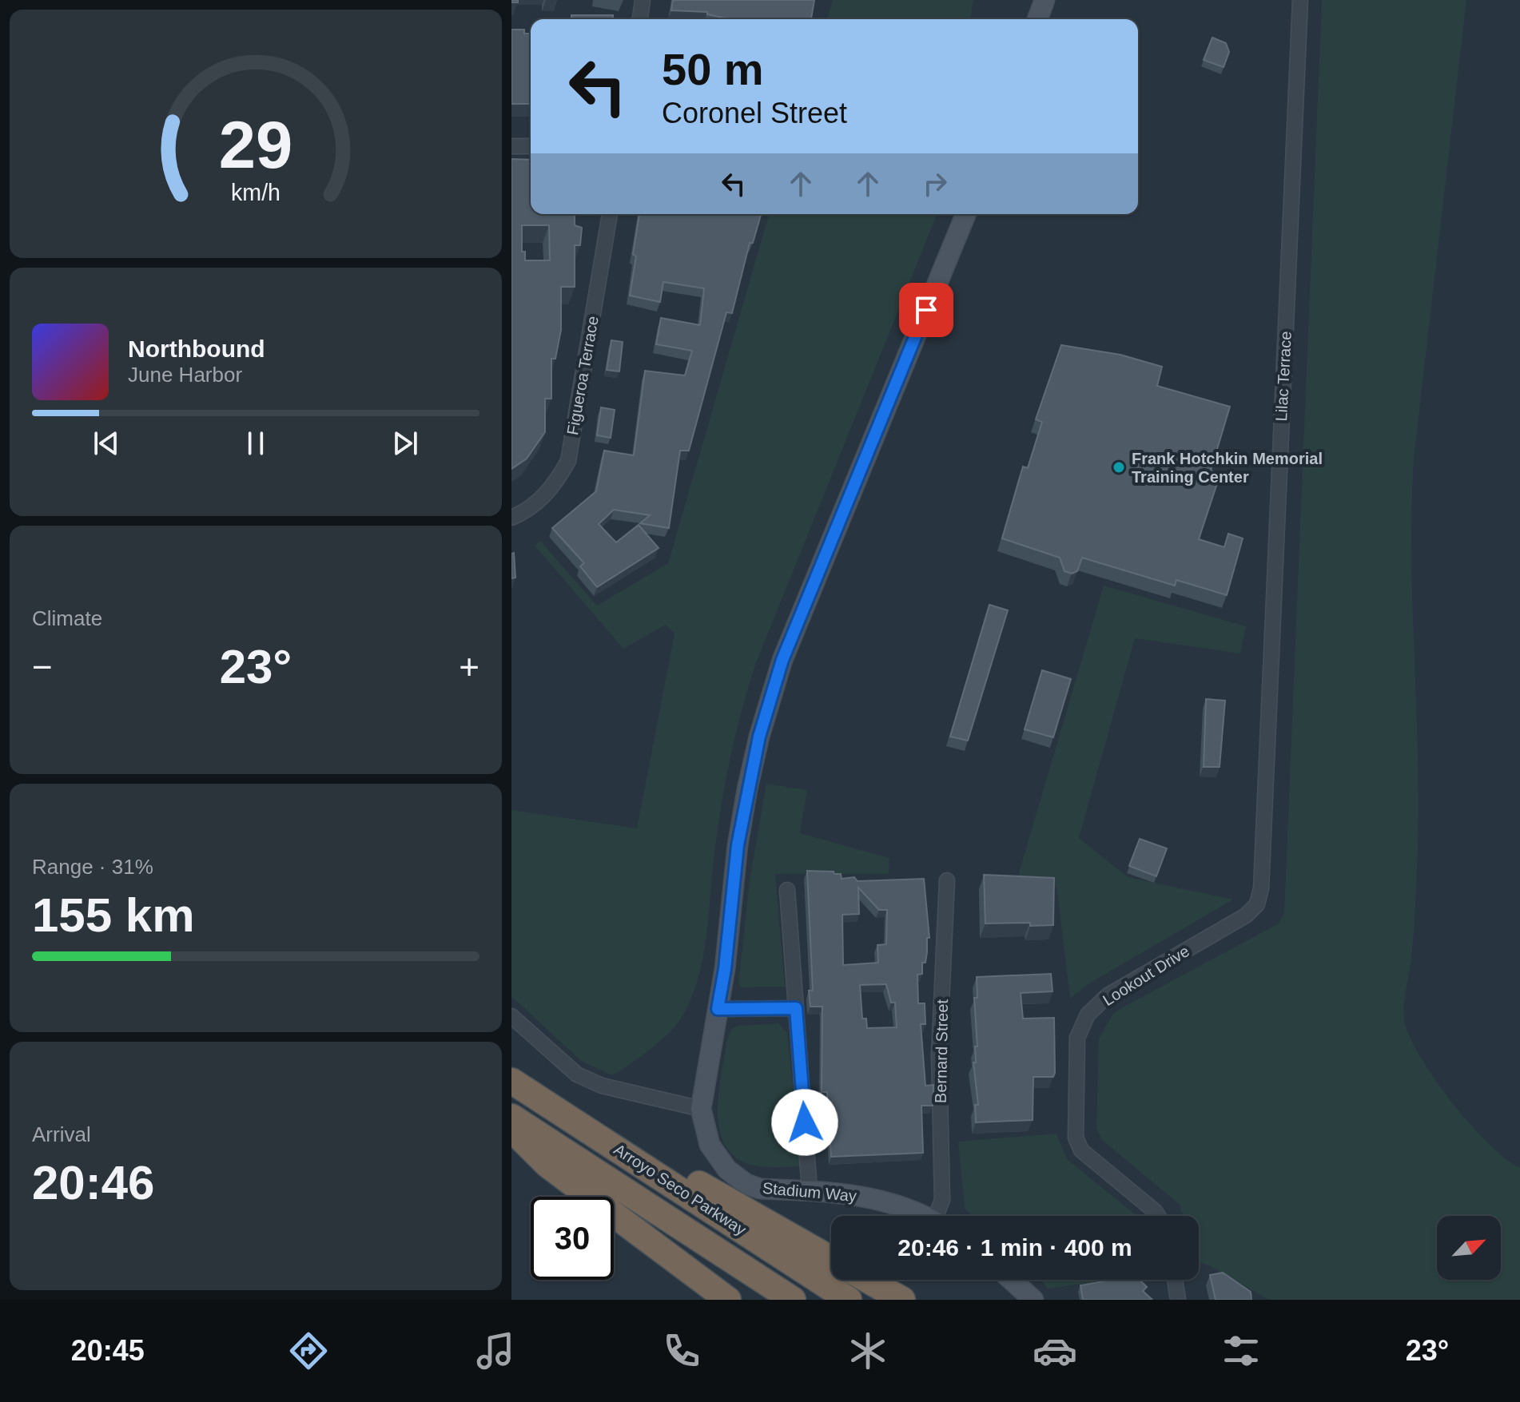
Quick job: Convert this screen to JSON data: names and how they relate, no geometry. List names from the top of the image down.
{
  "streets": {
    "highway": ["Arroyo Seco Parkway"],
    "street": [
      "Figueroa Terrace",
      "Lilac Terrace",
      "Lookout Drive",
      "Bernard Street",
      "Stadium Way"
    ]
  },
  "crossings": [
    ["Lilac Terrace", "Lookout Drive"]
  ],
  "places": ["Frank Hotchkin Memorial Training Center"],
  "north": "top right",
  "page": {
    "turn": ["50 m", "Coronel Street"],
    "song": ["Northbound", "June Harbor"],
    "tile": [
      "Climate",
      ["Range · 31%", "155 km"],
      ["Arrival", "20:46"]
    ],
    "heat": ["−", "23°", "+"],
    "limit": "30",
    "trip": "20:46 · 1 min · 400 m",
    "tabs": ["20:45", "23°"],
    "gauge": ["29", "km/h"]
  }
}
